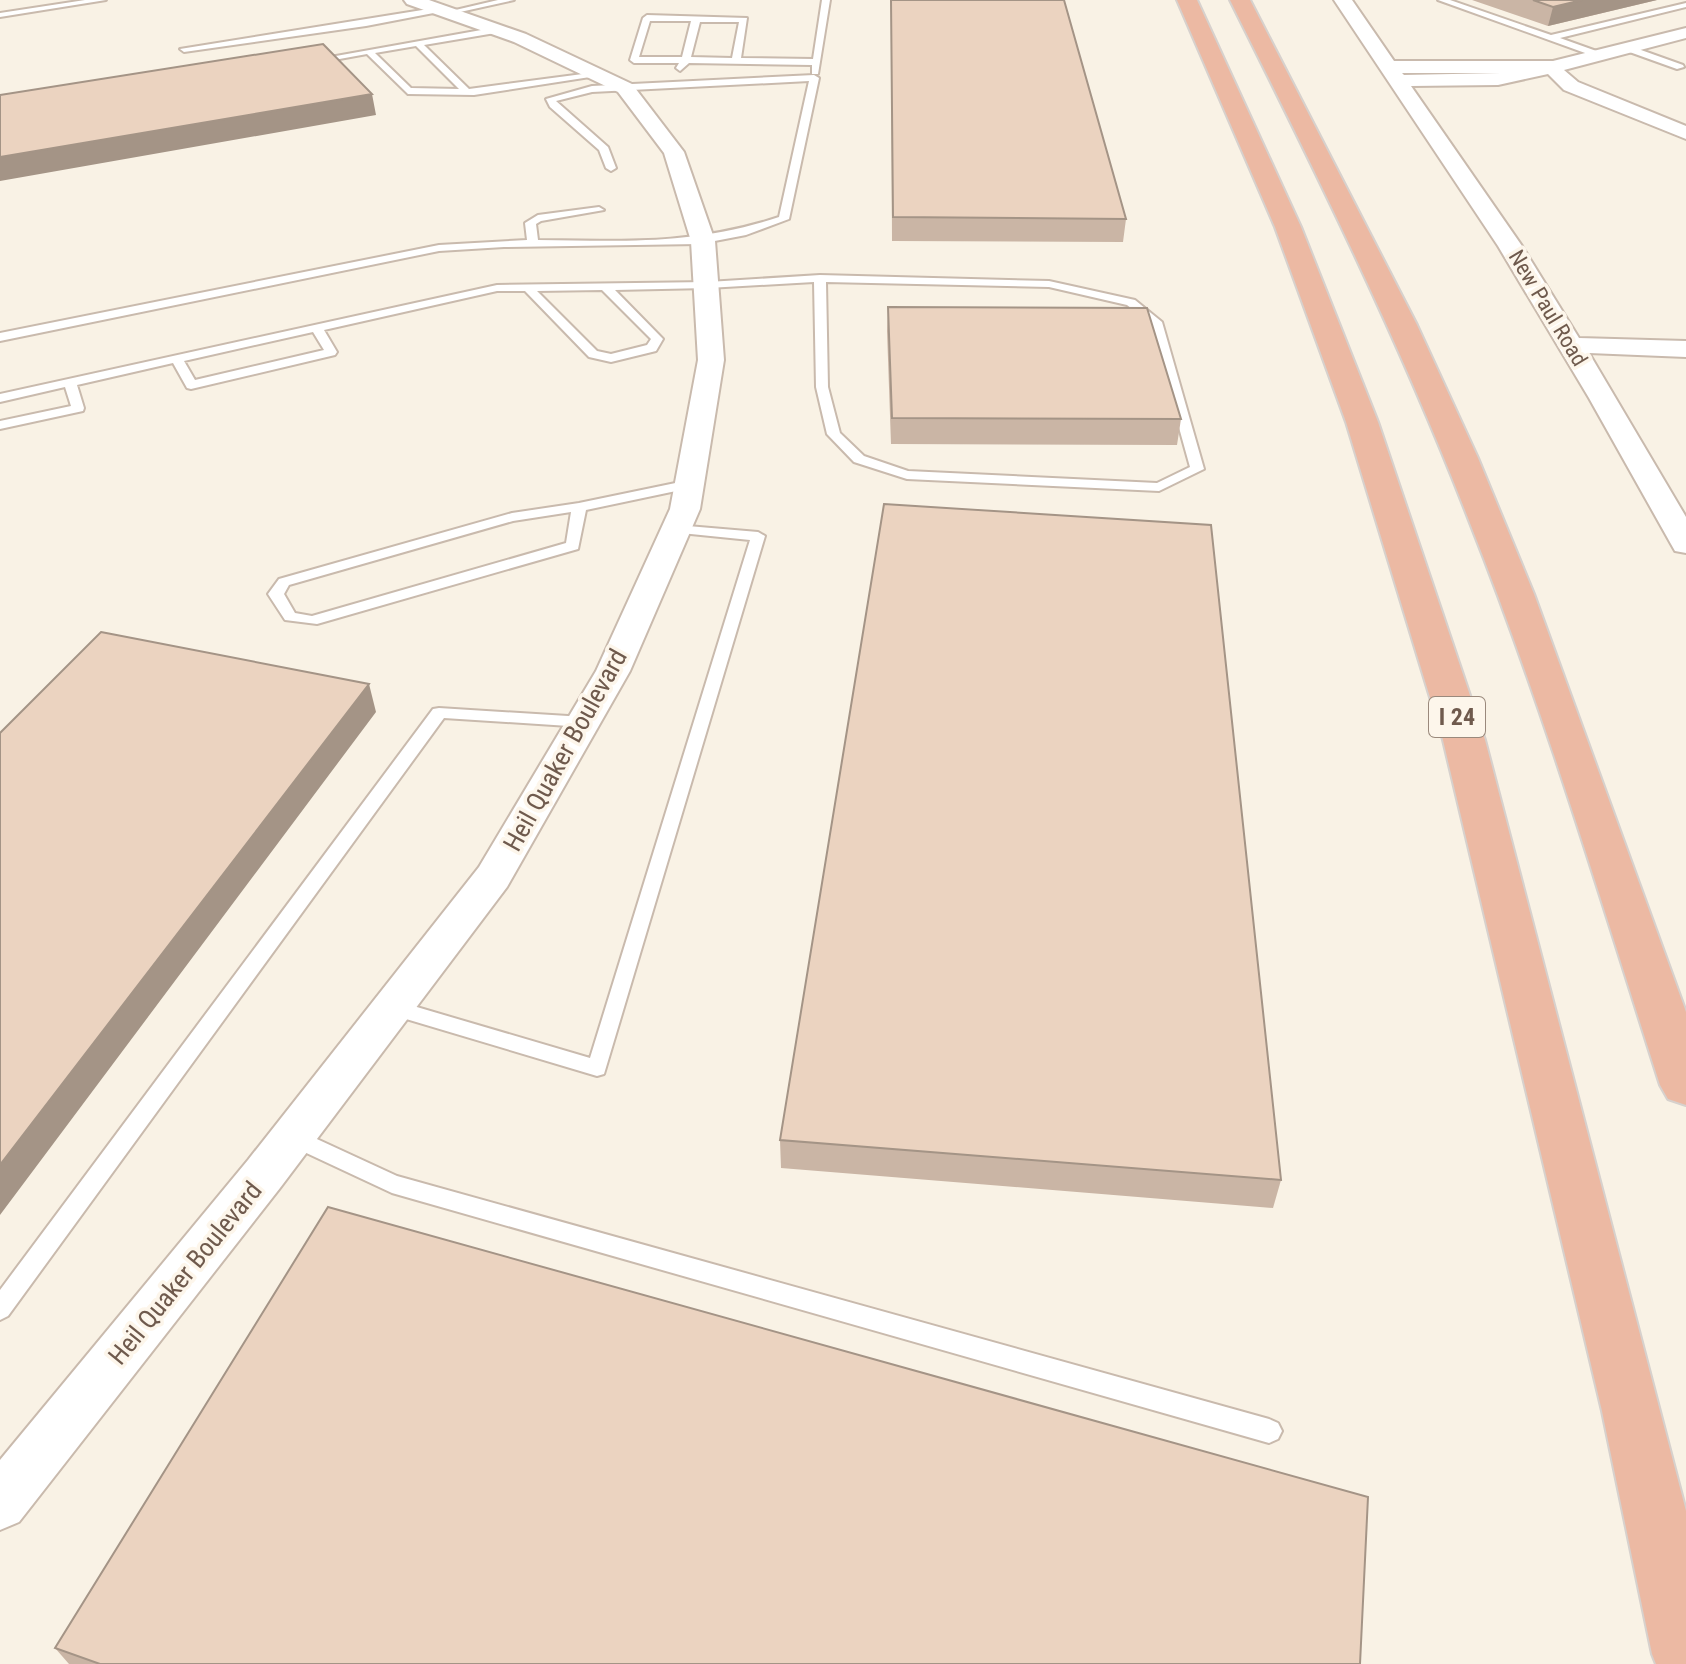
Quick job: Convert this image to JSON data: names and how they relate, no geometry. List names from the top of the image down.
{
  "streets": {
    "highway": ["I 24"],
    "street": ["New Paul Road", "Heil Quaker Boulevard"]
  }
}
